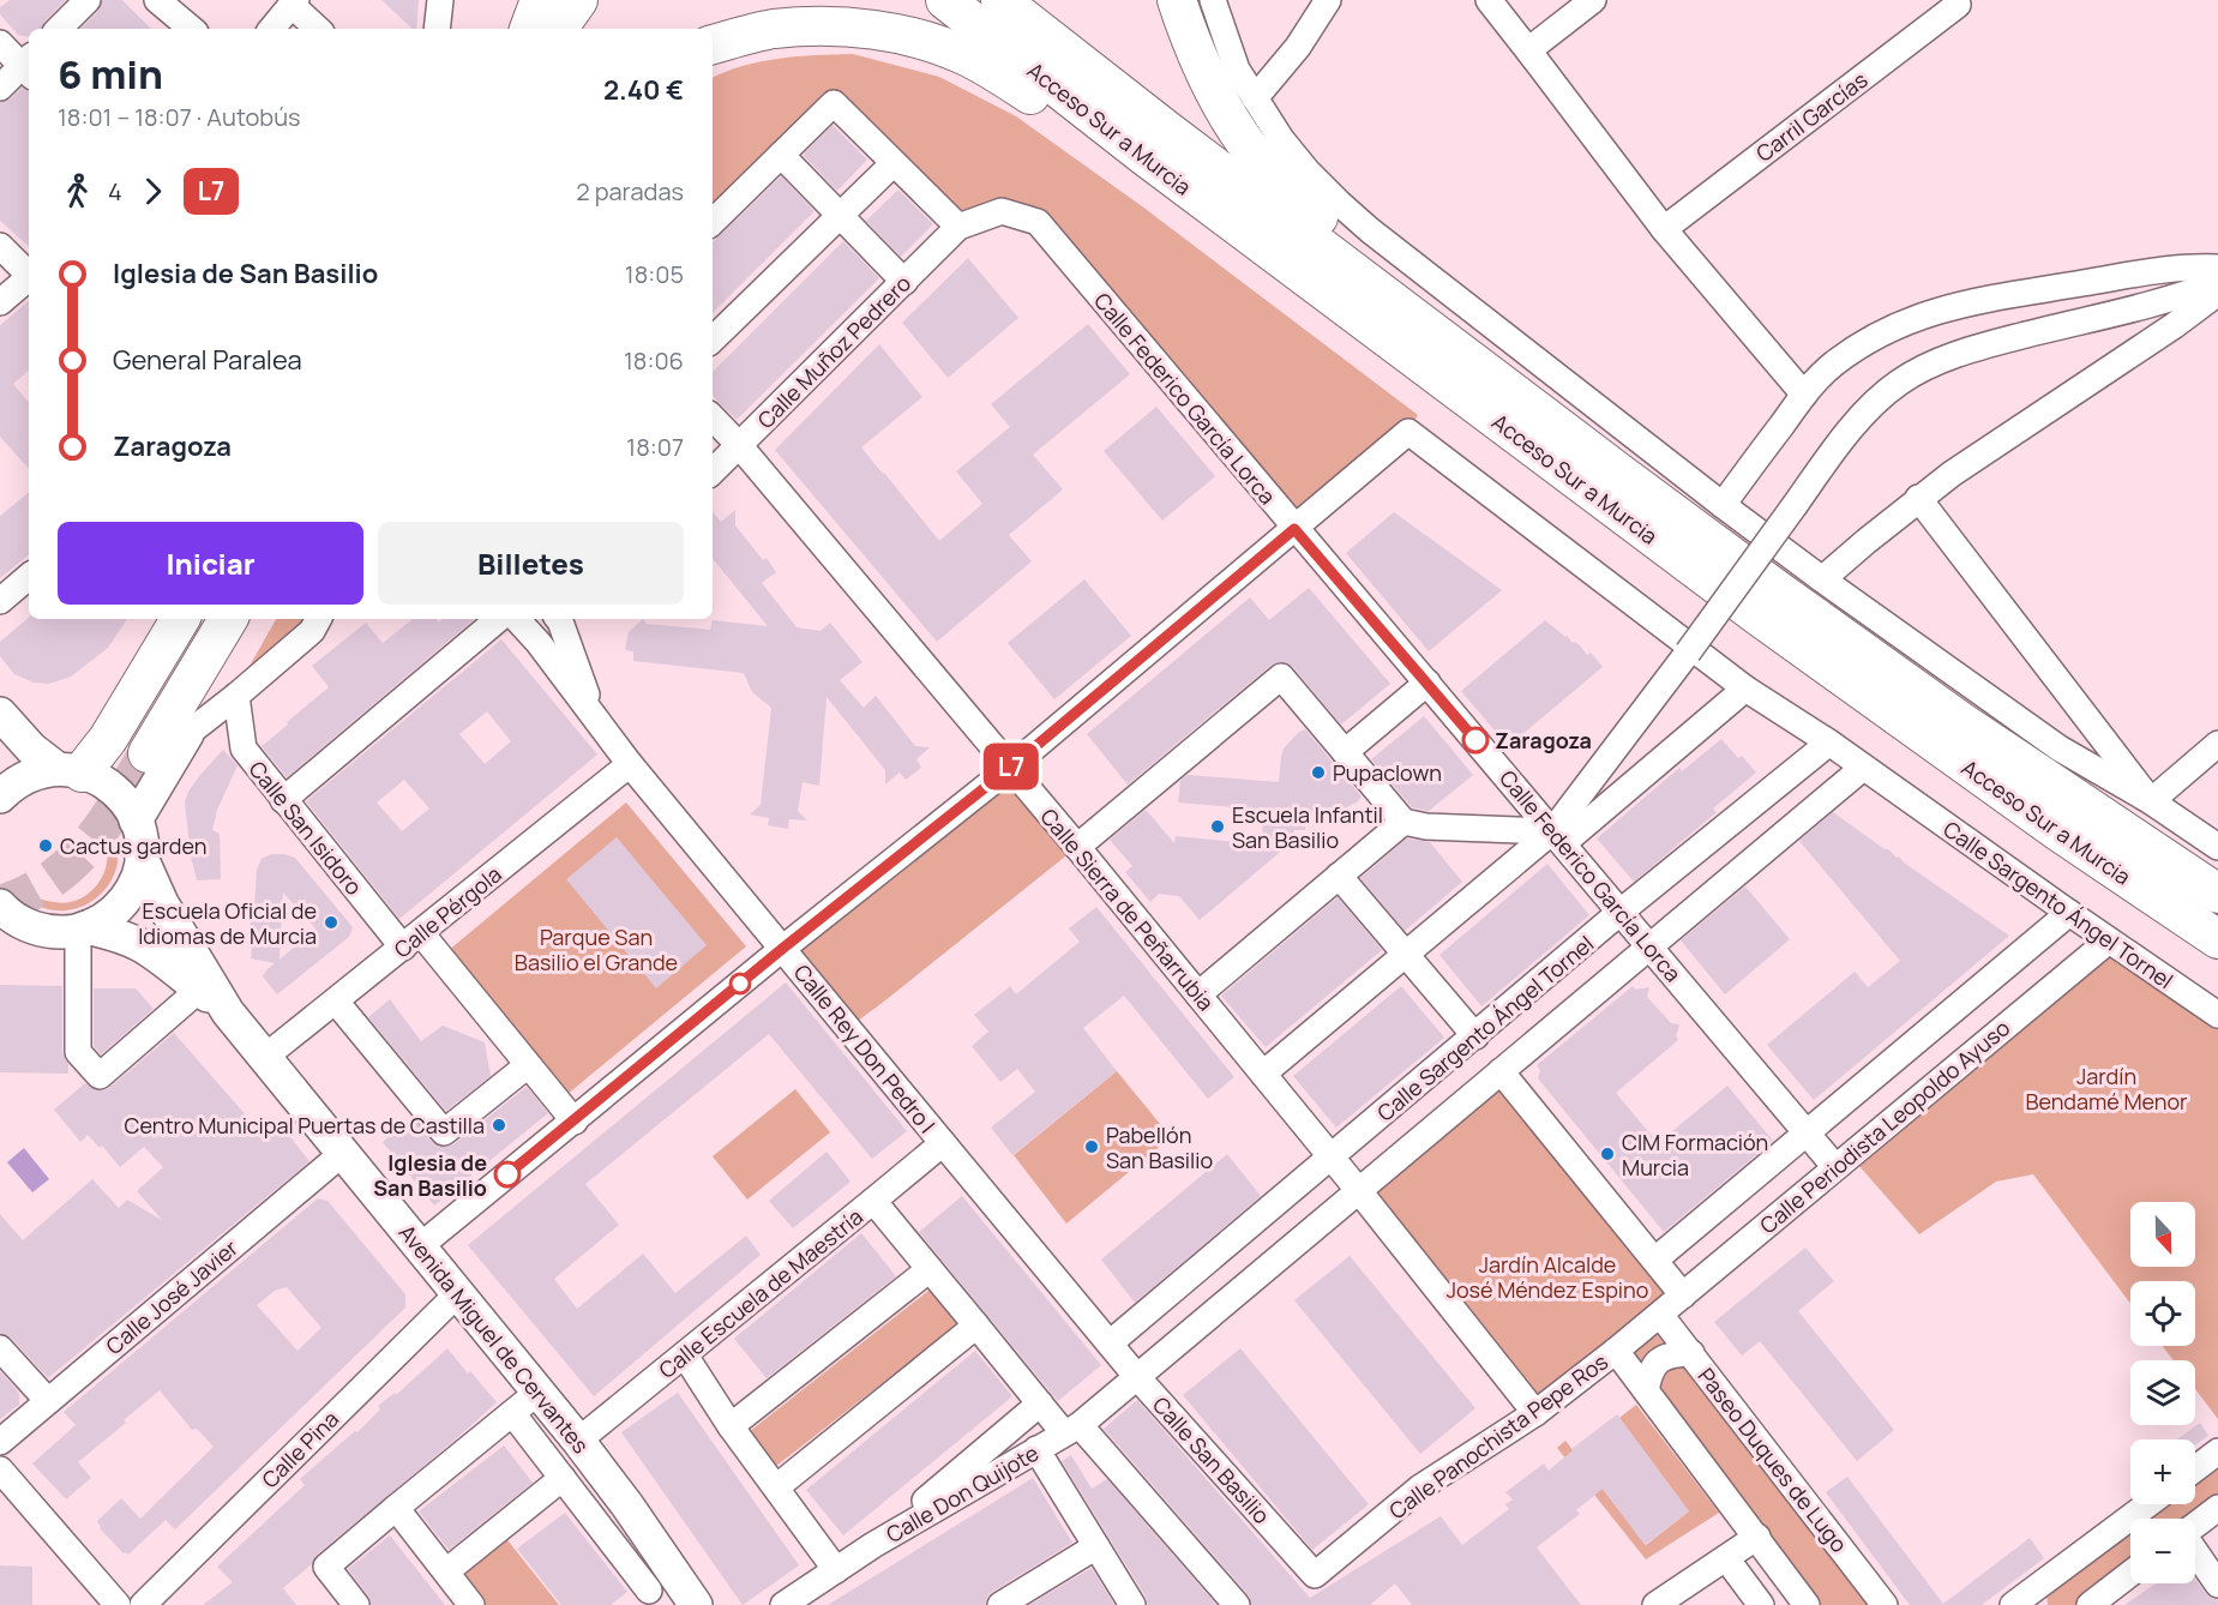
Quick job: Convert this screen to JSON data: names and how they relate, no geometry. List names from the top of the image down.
{
  "streets": {
    "highway": ["Acceso Sur a Murcia"],
    "main road": ["Avenida Miguel de Cervantes"],
    "street": [
      "Carril Garcías",
      "Calle Muñoz Pedrero",
      "Calle Federico García Lorca",
      "Calle San Isidoro",
      "Calle Sargento Ángel Tornel",
      "Calle Sierra de Peñarrubia",
      "Calle Pérgola",
      "Calle Rey Don Pedro I",
      "Calle Periodista Leopoldo Ayuso",
      "Calle Escuela de Maestría",
      "Calle José Javier",
      "Calle Panochista Pepe Ros",
      "Calle Pina",
      "Calle San Basilio",
      "Paseo Duques de Lugo",
      "Calle Don Quijote"
    ]
  },
  "crossings": [
    ["Calle Muñoz Pedrero", "Calle Federico García Lorca"],
    ["Calle Muñoz Pedrero", "Calle Sierra de Peñarrubia"],
    ["Calle Federico García Lorca", "Calle Sargento Ángel Tornel"],
    ["Calle Federico García Lorca", "Calle Periodista Leopoldo Ayuso"],
    ["Calle San Isidoro", "Calle Pérgola"],
    ["Calle Sargento Ángel Tornel", "Calle Sierra de Peñarrubia"],
    ["Calle Sargento Ángel Tornel", "Calle Rey Don Pedro I"],
    ["Calle Sargento Ángel Tornel", "Calle Periodista Leopoldo Ayuso"],
    ["Calle Sargento Ángel Tornel", "Calle San Basilio"],
    ["Calle Sargento Ángel Tornel", "Calle Don Quijote"],
    ["Calle Sierra de Peñarrubia", "Calle Panochista Pepe Ros"],
    ["Calle Pérgola", "Calle Rey Don Pedro I"],
    ["Calle Pérgola", "Avenida Miguel de Cervantes"],
    ["Calle Rey Don Pedro I", "Calle Escuela de Maestría"],
    ["Calle Rey Don Pedro I", "Calle San Basilio"],
    ["Calle Periodista Leopoldo Ayuso", "Calle Panochista Pepe Ros"],
    ["Calle Periodista Leopoldo Ayuso", "Paseo Duques de Lugo"],
    ["Calle Escuela de Maestría", "Avenida Miguel de Cervantes"],
    ["Calle José Javier", "Avenida Miguel de Cervantes"],
    ["Avenida Miguel de Cervantes", "Calle Pina"],
    ["Calle Panochista Pepe Ros", "Calle San Basilio"],
    ["Calle Panochista Pepe Ros", "Paseo Duques de Lugo"],
    ["Calle San Basilio", "Calle Don Quijote"]
  ],
  "parks": ["Parque San Basilio el Grande", "Jardín Bendamé Menor", "Jardín Alcalde José Méndez Espino"],
  "places": [
    "Zaragoza",
    "Pupaclown",
    "Escuela Infantil San Basilio",
    "Cactus garden",
    "Escuela Oficial de Idiomas de Murcia",
    "Centro Municipal Puertas de Castilla",
    "Pabellón San Basilio",
    "CIM Formación Murcia",
    "Iglesia de San Basilio"
  ],
  "lines": ["bus line L7"],
  "north": "bottom",
  "page": {
    "on_map": "L7",
    "heading": ["6 min", "18:01 – 18:07 · Autobús", "2.40 €"],
    "legs": ["4", "L7", "2 paradas"],
    "list": [
      {
        "name": "Iglesia de San Basilio",
        "value": "18:05"
      },
      {
        "name": "General Paralea",
        "value": "18:06"
      },
      {
        "name": "Zaragoza",
        "value": "18:07"
      }
    ],
    "buttons": ["Iniciar", "Billetes"],
    "map_buttons": ["+", "−"]
  }
}
